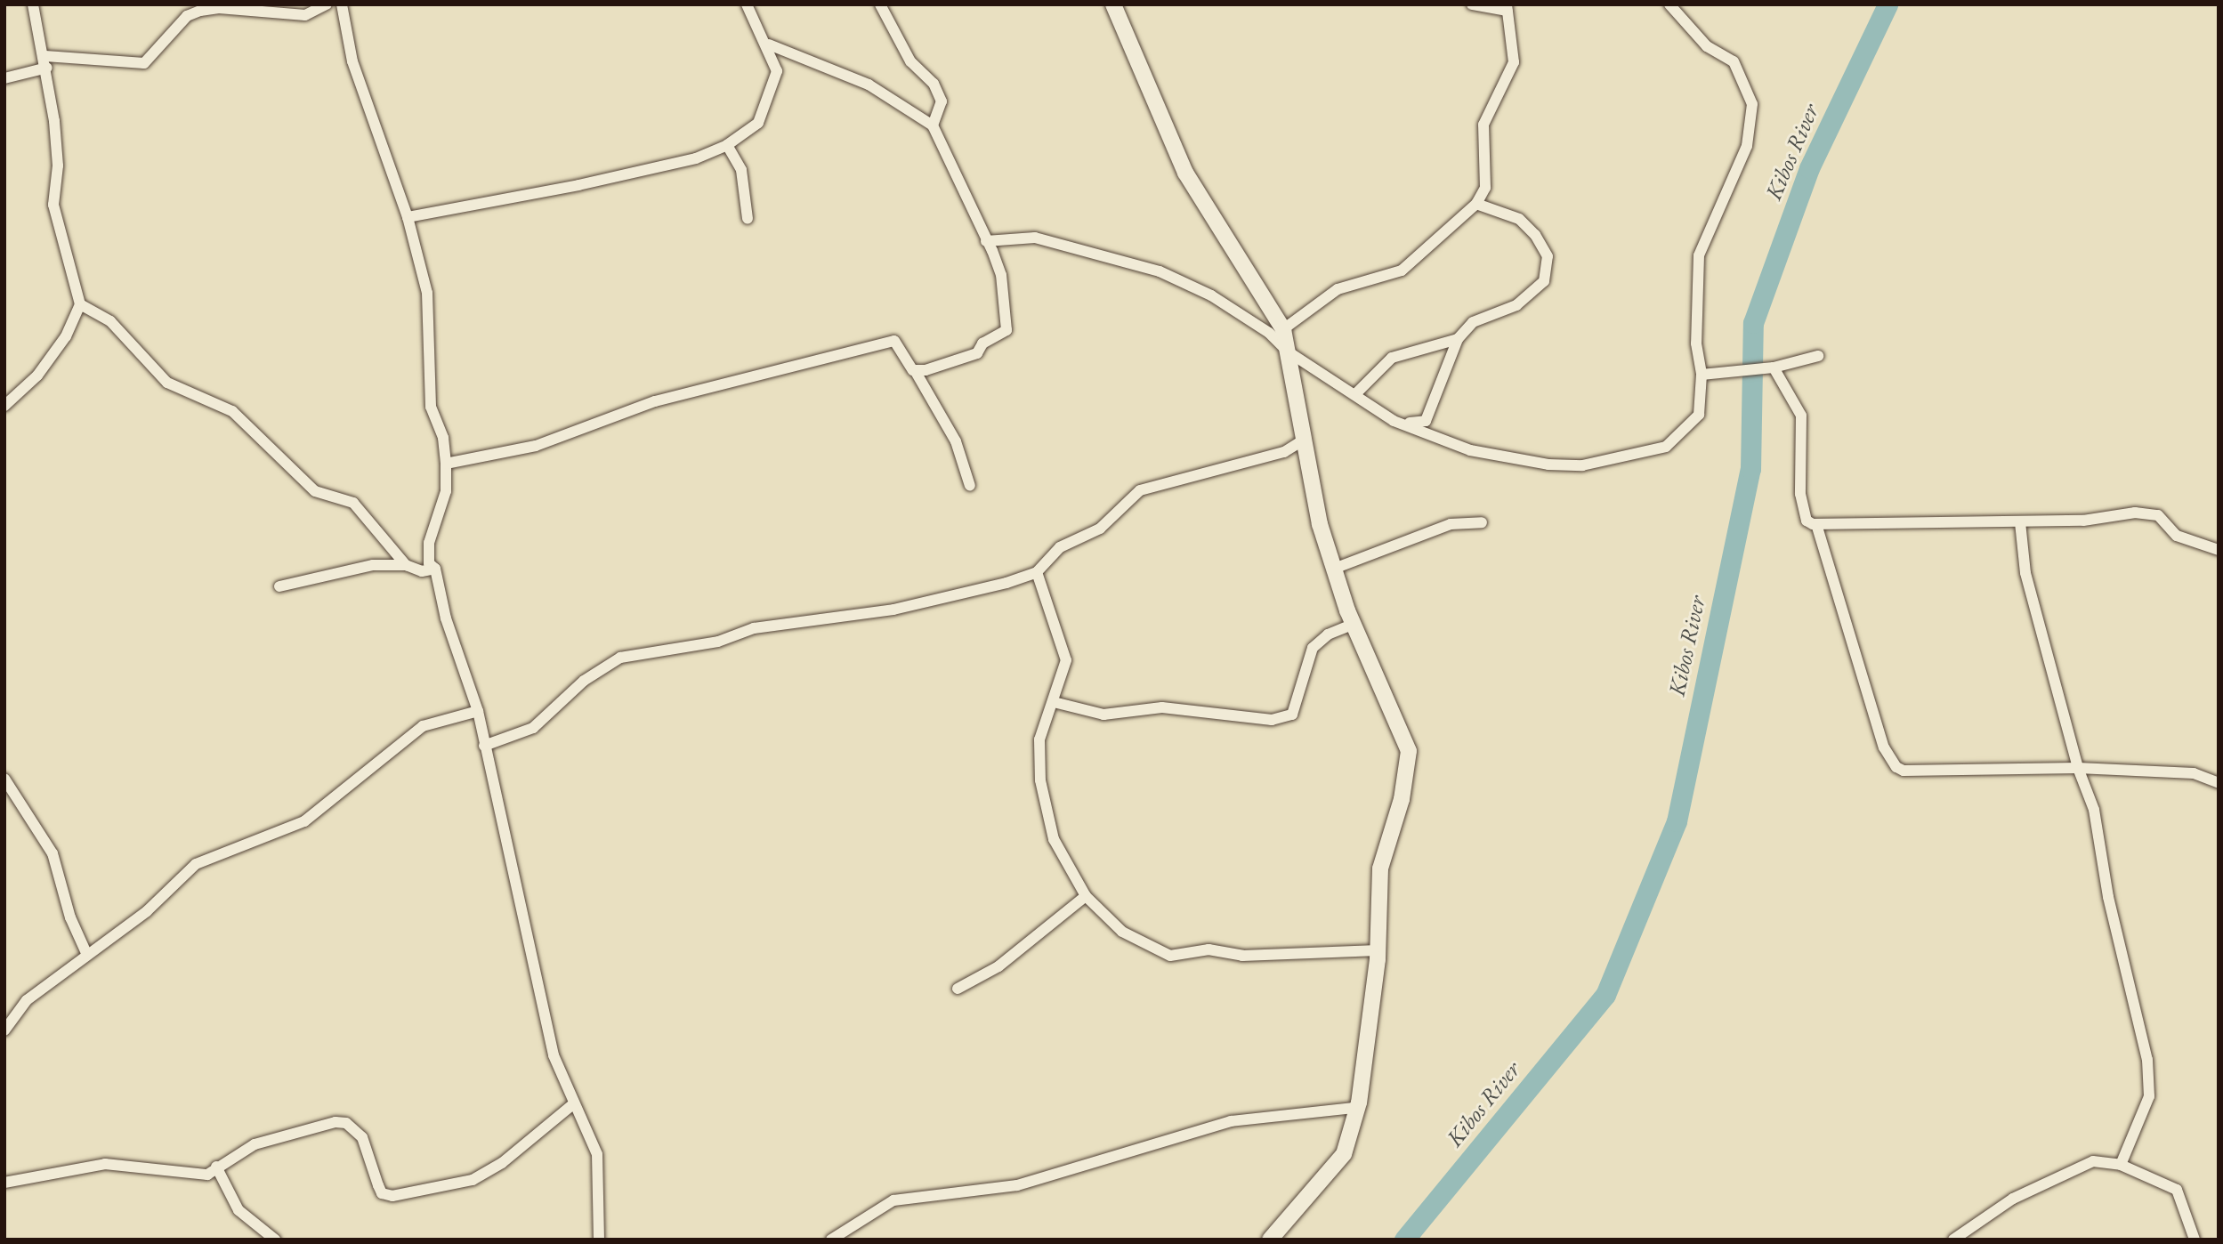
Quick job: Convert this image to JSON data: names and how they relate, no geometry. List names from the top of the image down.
{
  "water": ["Kibos River"]
}
